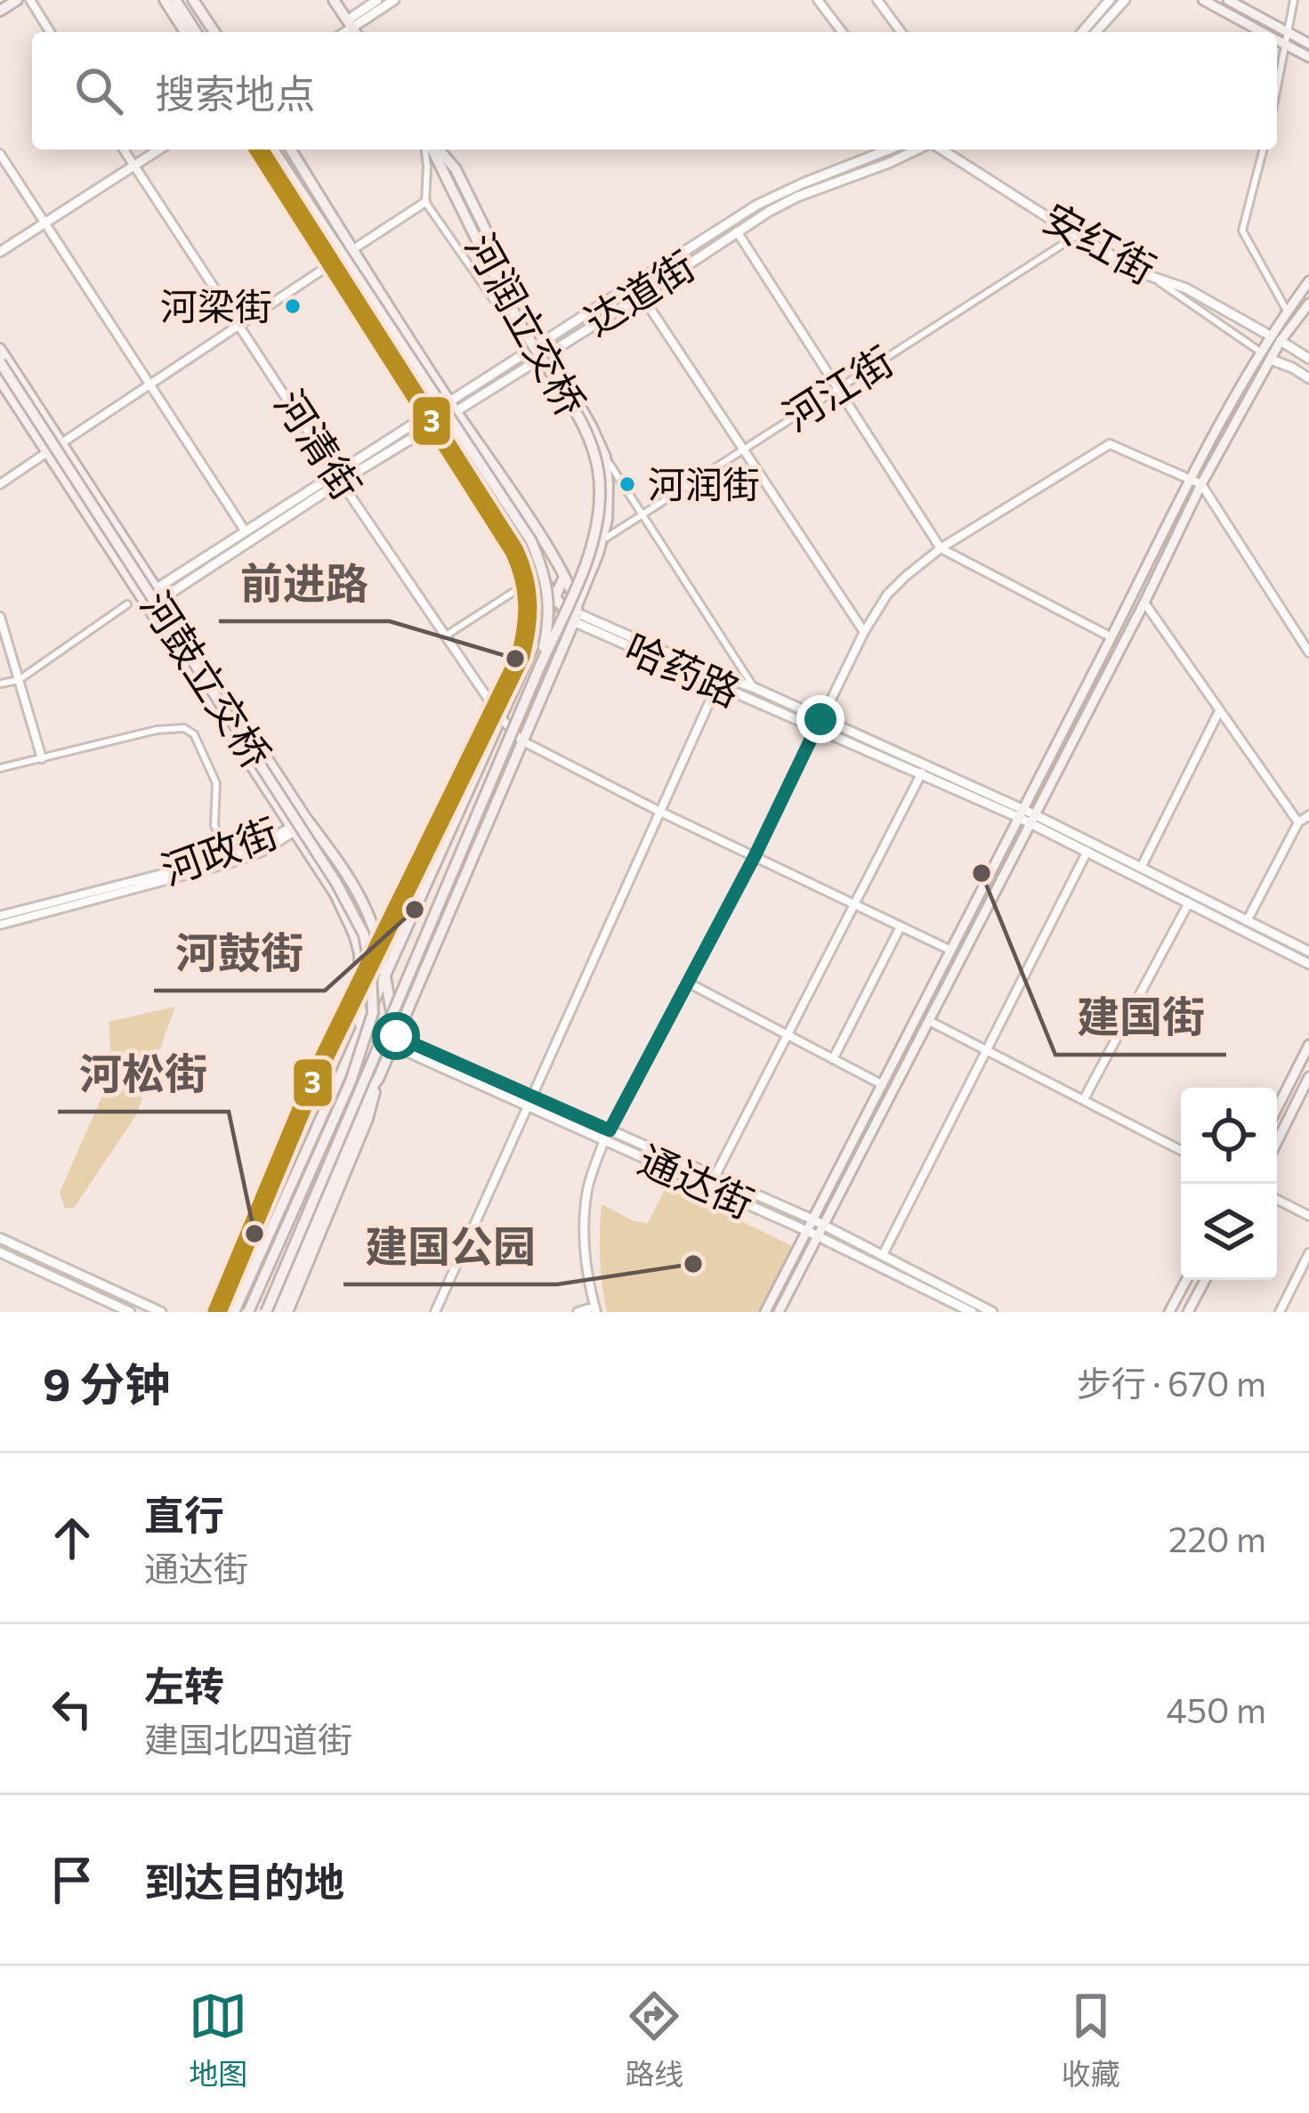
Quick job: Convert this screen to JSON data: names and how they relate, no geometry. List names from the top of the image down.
{
  "streets": {
    "highway": ["河润立交桥", "哈药路", "河鼓立交桥"],
    "main road": ["安红街", "达道街", "通达街"],
    "street": ["河江街", "河清街", "河政街"]
  },
  "crossings": [
    ["安红街", "河江街"],
    ["达道街", "河清街"],
    ["达道街", "哈药路"]
  ],
  "places": [
    "河梁街",
    "河润街",
    "前进路",
    "建国街",
    "河鼓街",
    "河松街",
    "建国公园"
  ],
  "lines": ["transit line 3"],
  "page": {
    "search": "搜索地点",
    "heading": ["9 分钟", "步行 · 670 m"],
    "list": [
      ["直行", "通达街", "220 m"],
      ["左转", "建国北四道街", "450 m"],
      "到达目的地"
    ],
    "nav": ["地图", "路线", "收藏"]
  }
}
